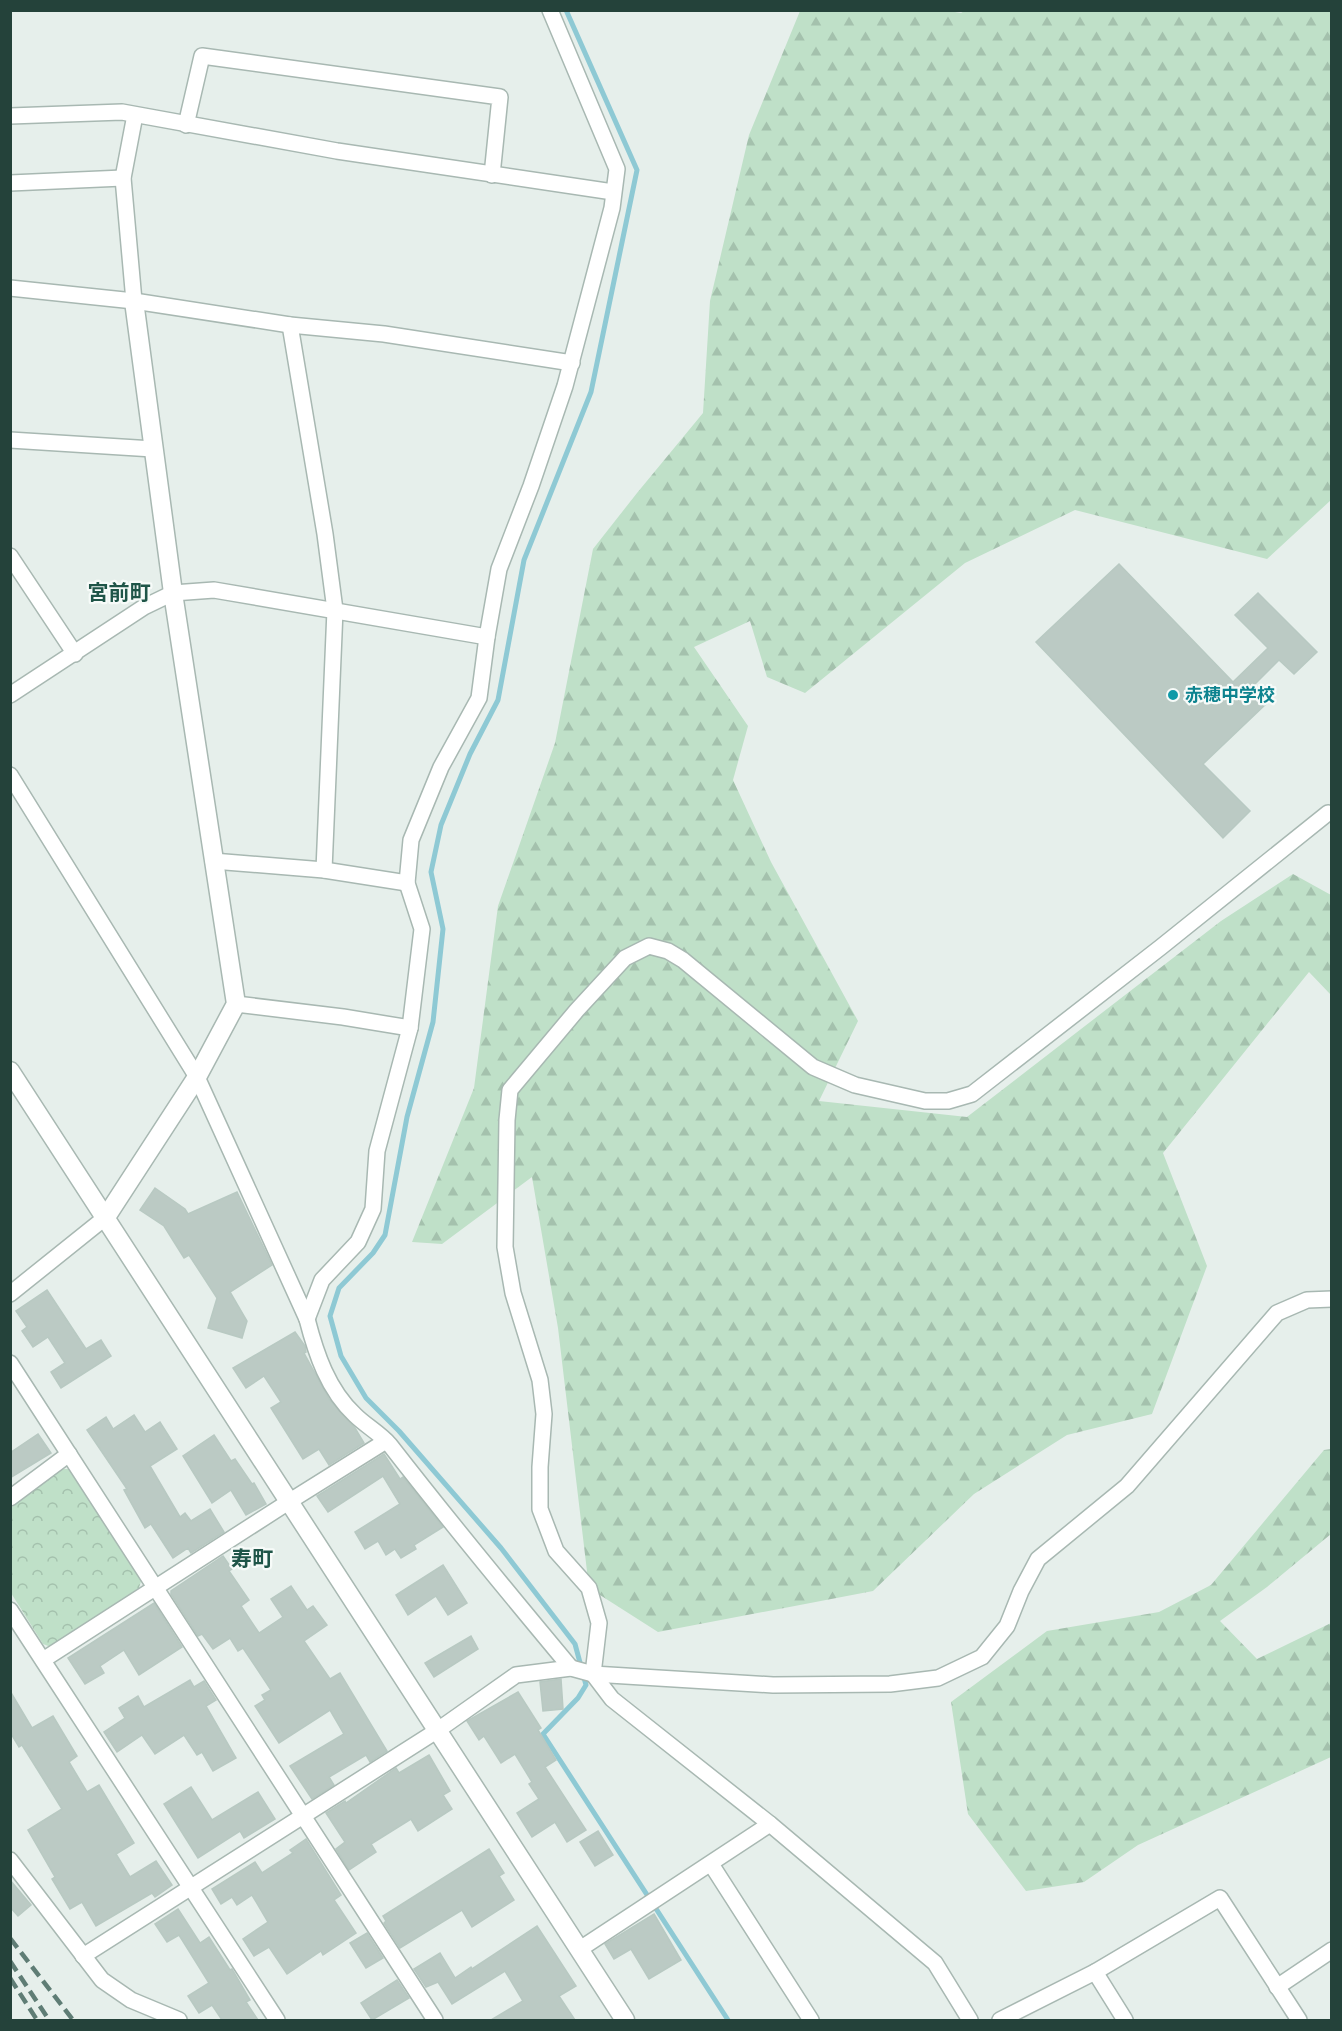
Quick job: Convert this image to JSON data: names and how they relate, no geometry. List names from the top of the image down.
{
  "districts": ["宮前町", "寿町"],
  "places": ["赤穂中学校"]
}
